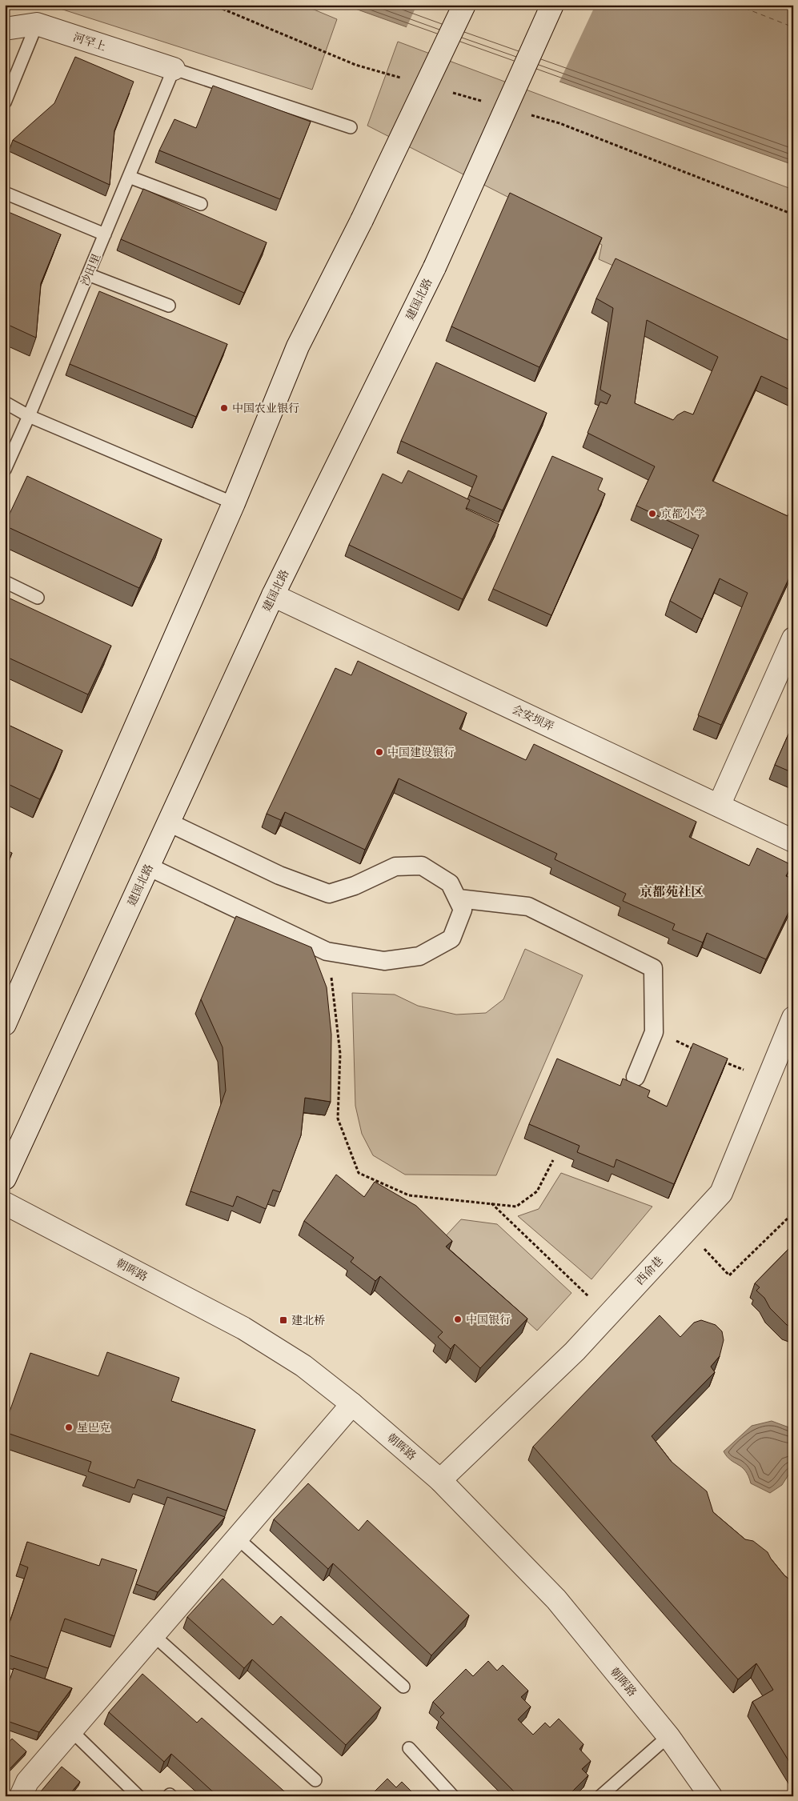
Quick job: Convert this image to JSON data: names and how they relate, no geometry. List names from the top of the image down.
{
  "streets": {
    "street": [
      "河罕上",
      "建国北路",
      "会安坝弄",
      "朝晖路",
      "西俞巷"
    ],
    "lane": ["沙田里"]
  },
  "crossings": [
    ["河罕上", "沙田里"],
    ["建国北路", "会安坝弄"],
    ["朝晖路", "西俞巷"]
  ],
  "districts": ["京都苑社区"],
  "places": {
    "other": [
      "中国农业银行",
      "京都小学",
      "中国建设银行",
      "中国银行",
      "星巴克"
    ],
    "transit": ["建北桥"]
  }
}
